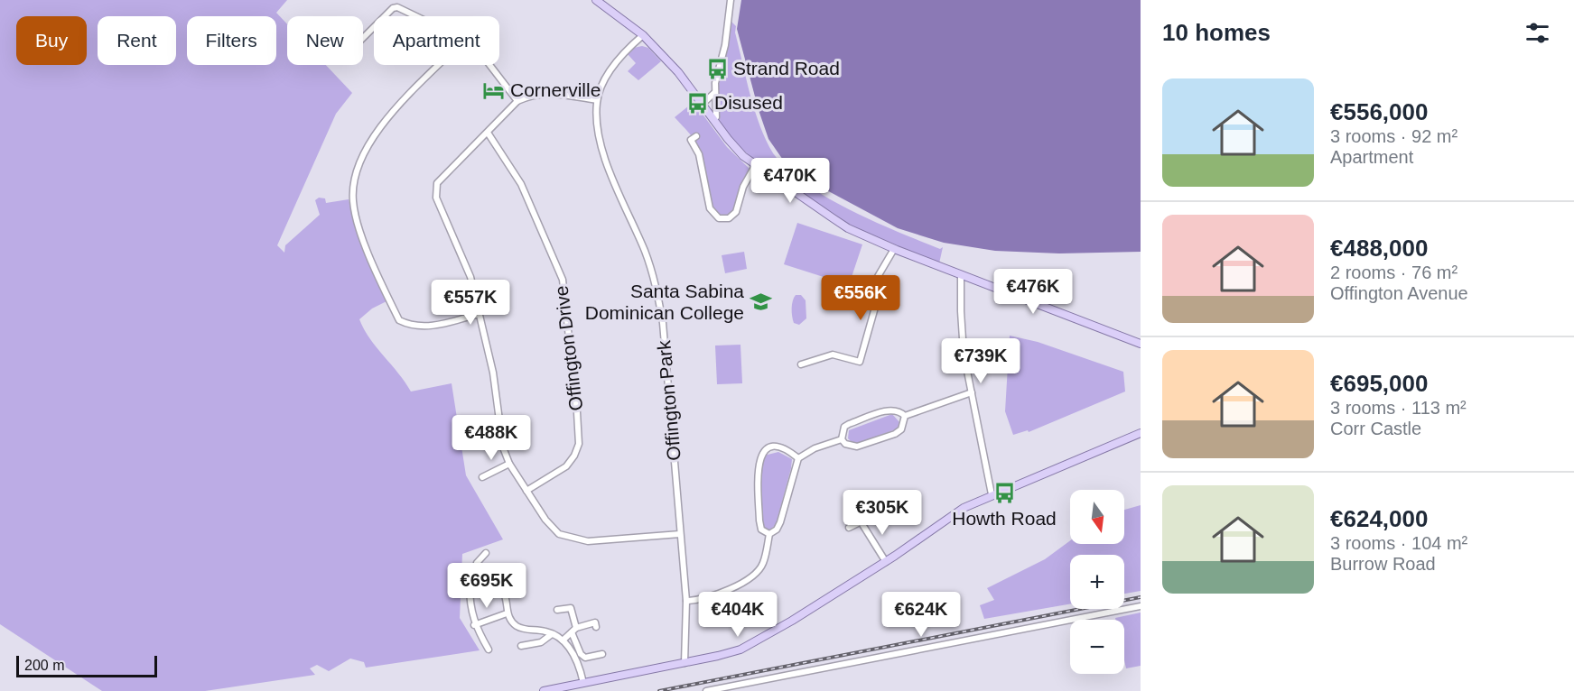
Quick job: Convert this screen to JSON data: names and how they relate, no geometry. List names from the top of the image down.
{
  "streets": {
    "street": ["Offington Drive", "Offington Park"]
  },
  "places": {
    "bus stop": ["Strand Road", "Disused", "Howth Road"],
    "hotel": ["Cornerville"],
    "school or university": ["Santa Sabina Dominican College"]
  },
  "scale_bar": "200 m",
  "north": "bottom",
  "page": {
    "heading": "10 homes",
    "chip": [
      "Buy",
      "Rent",
      "Filters",
      "New",
      "Apartment"
    ],
    "list": [
      {
        "name": "€556,000",
        "note": "3 rooms · 92 m² · Apartment"
      },
      {
        "name": "€488,000",
        "note": "2 rooms · 76 m² · Offington Avenue"
      },
      {
        "name": "€695,000",
        "note": "3 rooms · 113 m² · Corr Castle"
      },
      {
        "name": "€624,000",
        "note": "3 rooms · 104 m² · Burrow Road"
      }
    ],
    "price": [
      "€470K",
      "€476K",
      "€556K",
      "€557K",
      "€739K",
      "€488K",
      "€305K",
      "€695K",
      "€404K",
      "€624K"
    ],
    "map_buttons": ["+", "−"],
    "scale": "200 m"
  }
}
